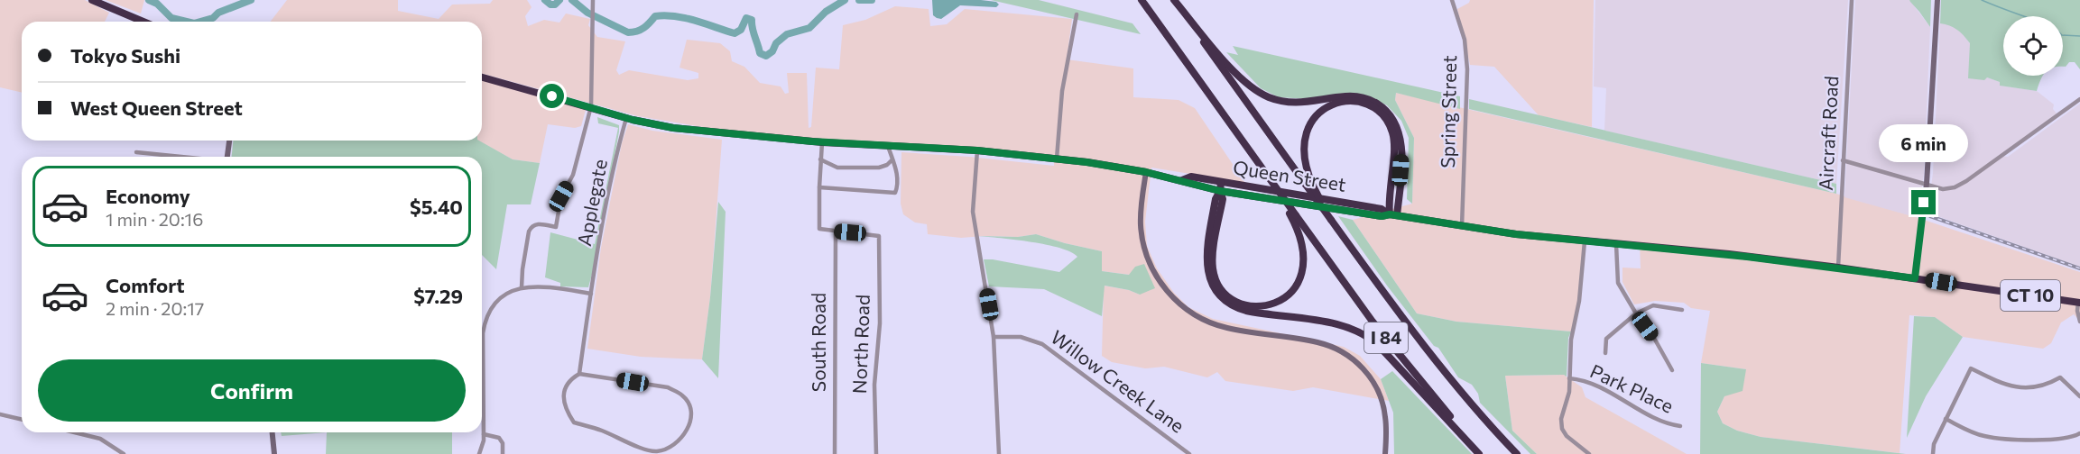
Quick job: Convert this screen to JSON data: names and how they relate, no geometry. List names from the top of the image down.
{
  "streets": {
    "highway": ["Queen Street", "CT 10", "I 84"],
    "street": [
      "Spring Street",
      "Aircraft Road",
      "Applegate",
      "South Road",
      "North Road",
      "Willow Creek Lane",
      "Park Place"
    ]
  },
  "crossings": [
    ["Spring Street", "Queen Street"],
    ["Aircraft Road", "Queen Street"],
    ["Queen Street", "Applegate"],
    ["South Road", "North Road"]
  ],
  "page": {
    "banner": ["Tokyo Sushi", "West Queen Street"],
    "bubble": "6 min",
    "list": [
      {
        "name": "Economy",
        "note": "1 min · 20:16",
        "value": "$5.40"
      },
      {
        "name": "Comfort",
        "note": "2 min · 20:17",
        "value": "$7.29"
      }
    ],
    "buttons": "Confirm"
  }
}
